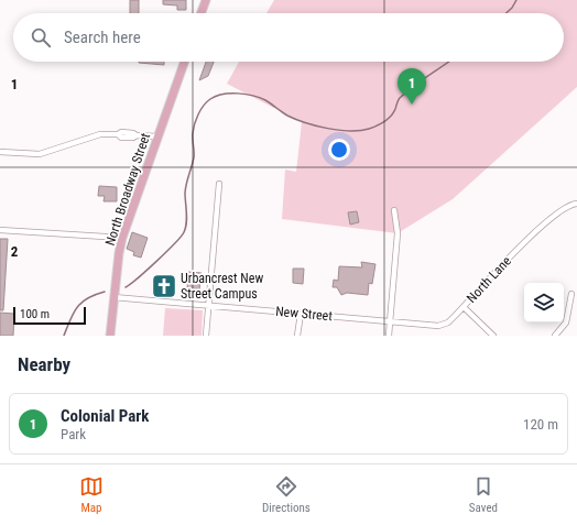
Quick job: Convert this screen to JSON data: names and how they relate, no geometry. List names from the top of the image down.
{
  "streets": {
    "main road": ["North Broadway Street"],
    "street": ["North Lane", "New Street"]
  },
  "crossings": [
    ["North Broadway Street", "New Street"],
    ["North Lane", "New Street"]
  ],
  "places": {
    "church": ["Urbancrest New Street Campus"]
  },
  "scale_bar": "100 m",
  "page": {
    "search": "Search here",
    "pins": "1",
    "scale": "100 m",
    "heading": "Nearby",
    "list": [
      {
        "mark": "1",
        "name": "Colonial Park",
        "note": "Park",
        "value": "120 m"
      }
    ],
    "nav": ["Map", "Directions", "Saved"]
  },
  "grid": {
    "rows": ["1", "2"]
  }
}
